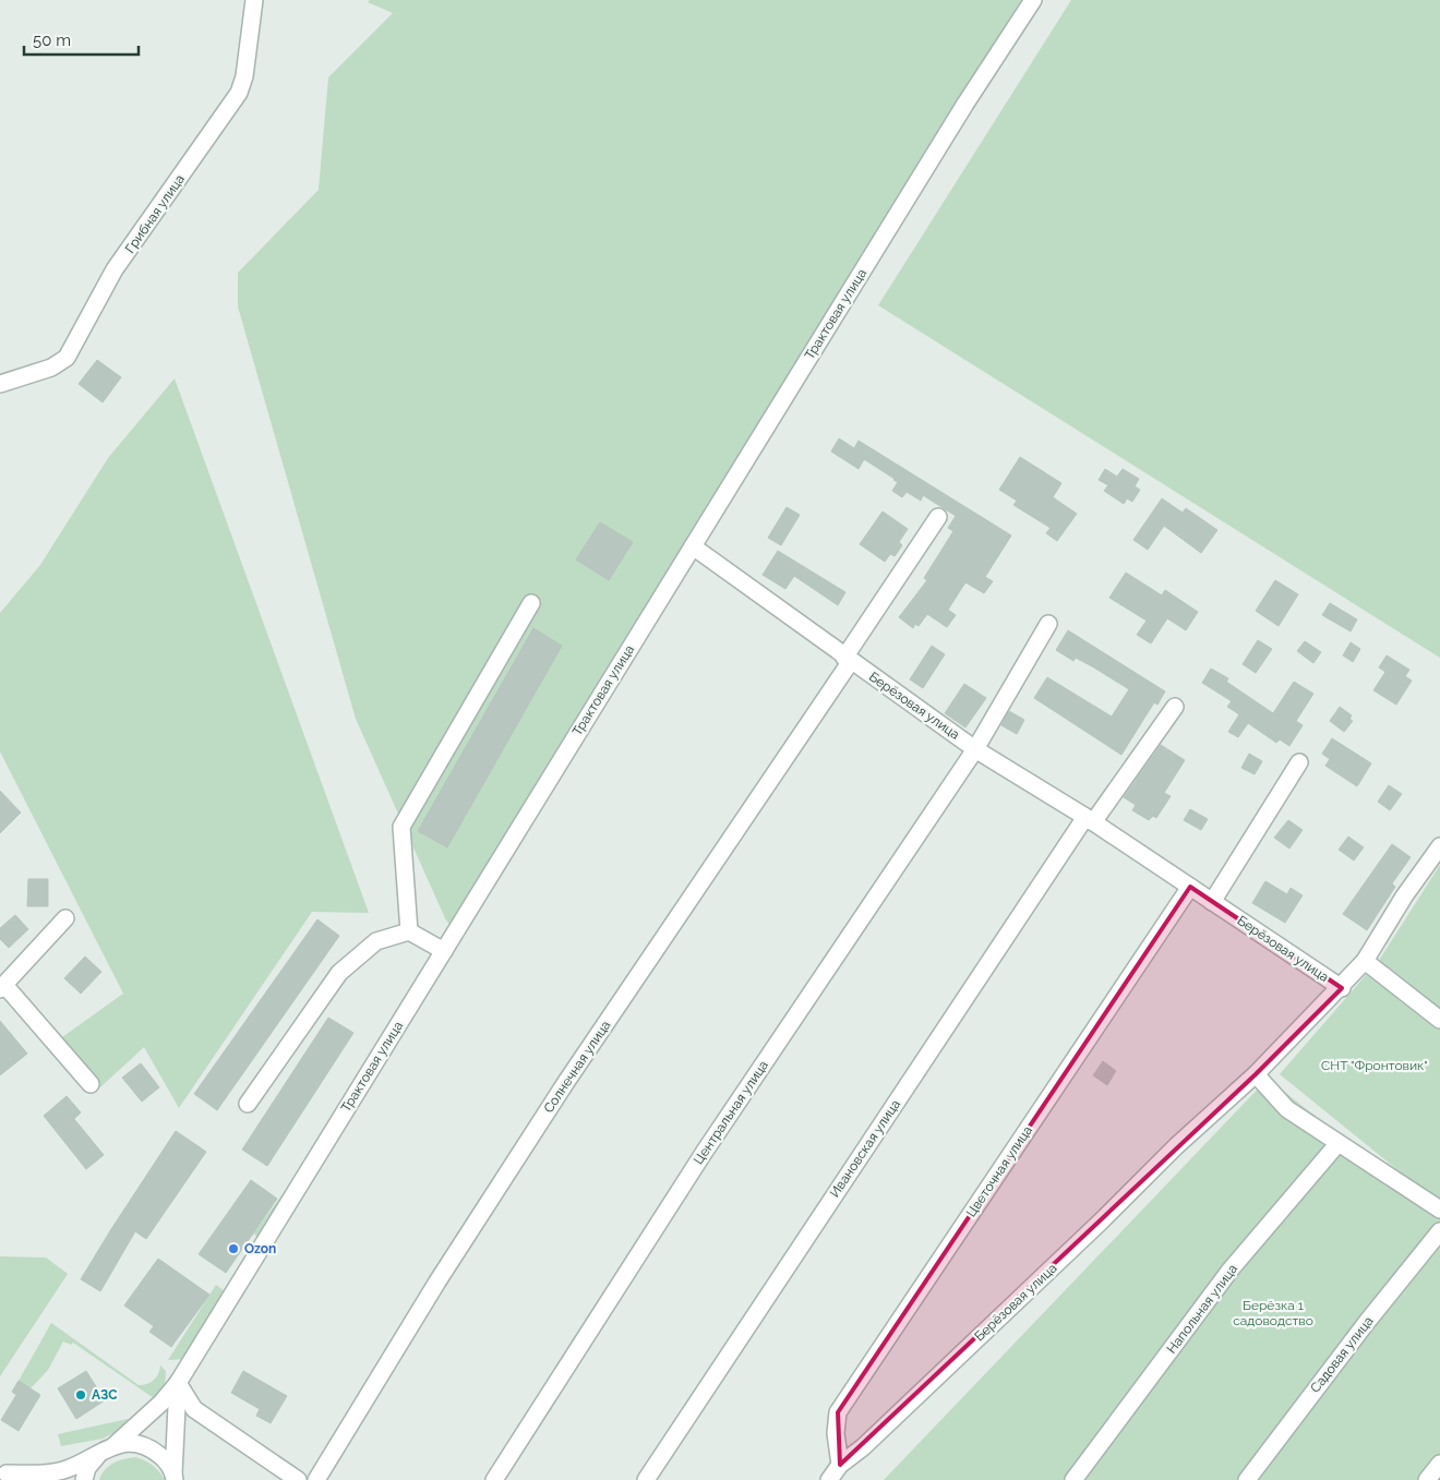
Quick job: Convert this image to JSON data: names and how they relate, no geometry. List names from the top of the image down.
{
  "streets": {
    "street": [
      "Грибная улица",
      "Трактовая улица",
      "Берёзовая улица",
      "Солнечная улица",
      "Центральная улица",
      "Ивановская улица",
      "Цветочная улица",
      "Напольная улица",
      "Садовая улица"
    ]
  },
  "crossings": [
    ["Трактовая улица", "Берёзовая улица"],
    ["Берёзовая улица", "Солнечная улица"],
    ["Берёзовая улица", "Центральная улица"],
    ["Берёзовая улица", "Ивановская улица"],
    ["Берёзовая улица", "Цветочная улица"]
  ],
  "parks": ["СНТ \"Фронтовик\"", "Берёзка 1 садоводство"],
  "places": ["Ozon", "АЗС"],
  "scale_bar": "50 m"
}
